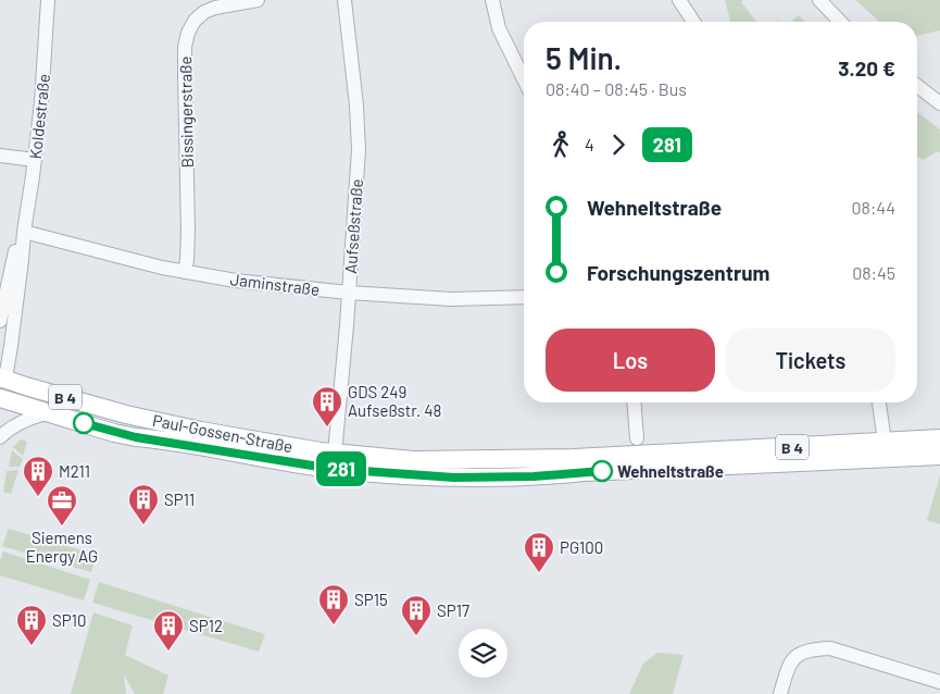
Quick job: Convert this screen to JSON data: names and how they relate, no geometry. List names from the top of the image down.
{
  "streets": {
    "main road": ["Koldestraße", "B 4", "Paul-Gossen-Straße"],
    "street": ["Bissingerstraße", "Aufseßstraße", "Jaminstraße"]
  },
  "crossings": [
    ["Bissingerstraße", "Jaminstraße"],
    ["Koldestraße", "Jaminstraße"],
    ["Koldestraße", "Paul-Gossen-Straße"],
    ["Aufseßstraße", "Jaminstraße"],
    ["Aufseßstraße", "Paul-Gossen-Straße"]
  ],
  "places": {
    "building": [
      "GDS 249 Aufseßstr. 48",
      "M211",
      "SP11",
      "PG100",
      "SP15",
      "SP17",
      "SP10",
      "SP12"
    ],
    "other": ["Wehneltstraße"],
    "office": ["Siemens Energy AG"]
  },
  "lines": ["bus line 281"],
  "page": {
    "on_map": "281",
    "heading": ["5 Min.", "08:40 – 08:45 · Bus", "3.20 €"],
    "legs": ["4", "281"],
    "list": [
      {
        "name": "Wehneltstraße",
        "value": "08:44"
      },
      {
        "name": "Forschungszentrum",
        "value": "08:45"
      }
    ],
    "buttons": ["Los", "Tickets"]
  }
}
